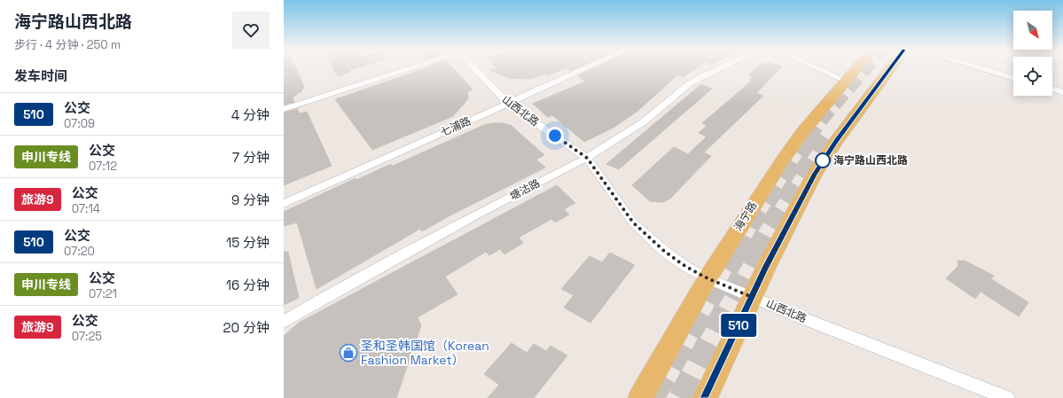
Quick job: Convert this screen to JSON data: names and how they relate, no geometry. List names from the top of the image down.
{
  "streets": {
    "main road": ["海宁路"],
    "street": ["山西北路", "七浦路", "塘沽路"]
  },
  "crossings": [
    ["山西北路", "七浦路"],
    ["山西北路", "塘沽路"],
    ["山西北路", "海宁路"]
  ],
  "places": {
    "other": ["海宁路山西北路"],
    "shop": ["圣和圣韩国馆（Korean Fashion Market）"]
  },
  "lines": ["bus line 510"],
  "north": "bottom right",
  "page": {
    "heading": [
      ["海宁路山西北路", "步行 · 4 分钟 · 250 m"],
      "发车时间"
    ],
    "on_map": "510",
    "list": [
      {
        "mark": "510",
        "name": "公交",
        "note": "07:09",
        "value": "4 分钟"
      },
      {
        "mark": "申川专线",
        "name": "公交",
        "note": "07:12",
        "value": "7 分钟"
      },
      {
        "mark": "旅游9",
        "name": "公交",
        "note": "07:14",
        "value": "9 分钟"
      },
      {
        "mark": "510",
        "name": "公交",
        "note": "07:20",
        "value": "15 分钟"
      },
      {
        "mark": "申川专线",
        "name": "公交",
        "note": "07:21",
        "value": "16 分钟"
      },
      {
        "mark": "旅游9",
        "name": "公交",
        "note": "07:25",
        "value": "20 分钟"
      }
    ]
  }
}
